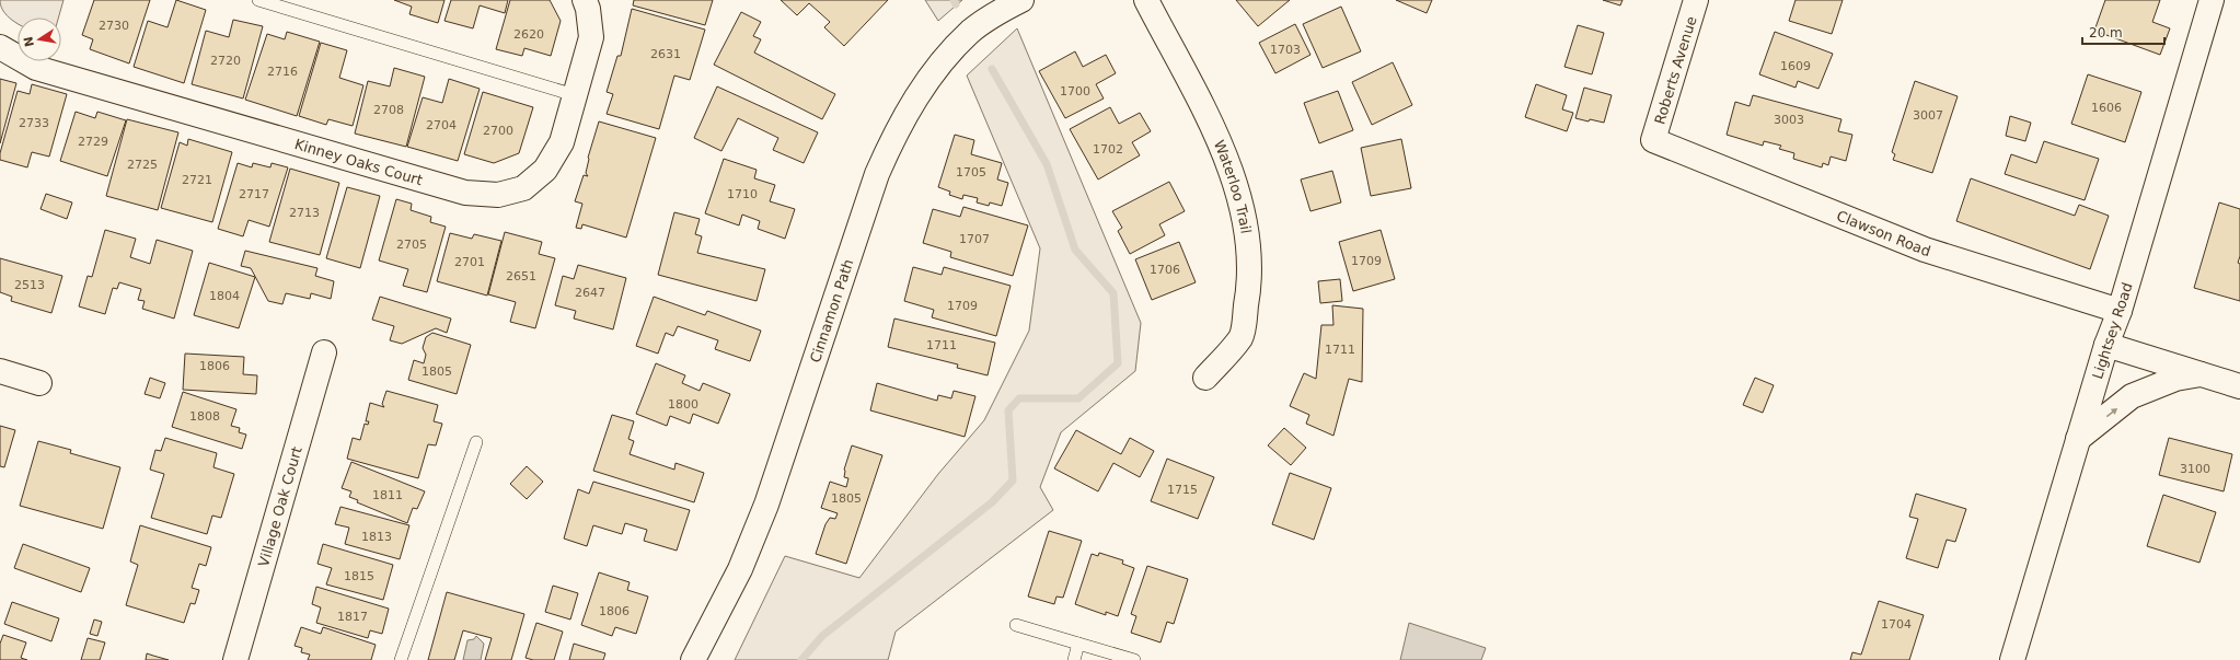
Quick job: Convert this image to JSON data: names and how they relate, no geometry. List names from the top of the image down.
{
  "streets": {
    "street": [
      "Roberts Avenue",
      "Kinney Oaks Court",
      "Waterloo Trail",
      "Clawson Road",
      "Cinnamon Path",
      "Lightsey Road",
      "Village Oak Court"
    ]
  },
  "crossings": [
    ["Roberts Avenue", "Clawson Road"],
    ["Clawson Road", "Lightsey Road"]
  ],
  "house_numbers": [
    "2730",
    "2620",
    "1703",
    "2631",
    "2720",
    "1609",
    "2716",
    "1700",
    "1606",
    "2708",
    "3007",
    "3003",
    "2733",
    "2704",
    "2700",
    "2729",
    "1702",
    "2725",
    "1705",
    "2721",
    "2717",
    "1710",
    "2713",
    "1707",
    "2705",
    "1709",
    "2701",
    "1706",
    "2651",
    "2513",
    "2647",
    "1804",
    "1709",
    "1711",
    "1711",
    "1806",
    "1805",
    "1800",
    "1808",
    "3100",
    "1715",
    "1811",
    "1805",
    "1813",
    "1815",
    "1806",
    "1817",
    "1704"
  ],
  "scale_bar": "20 m",
  "north": "left"
}
